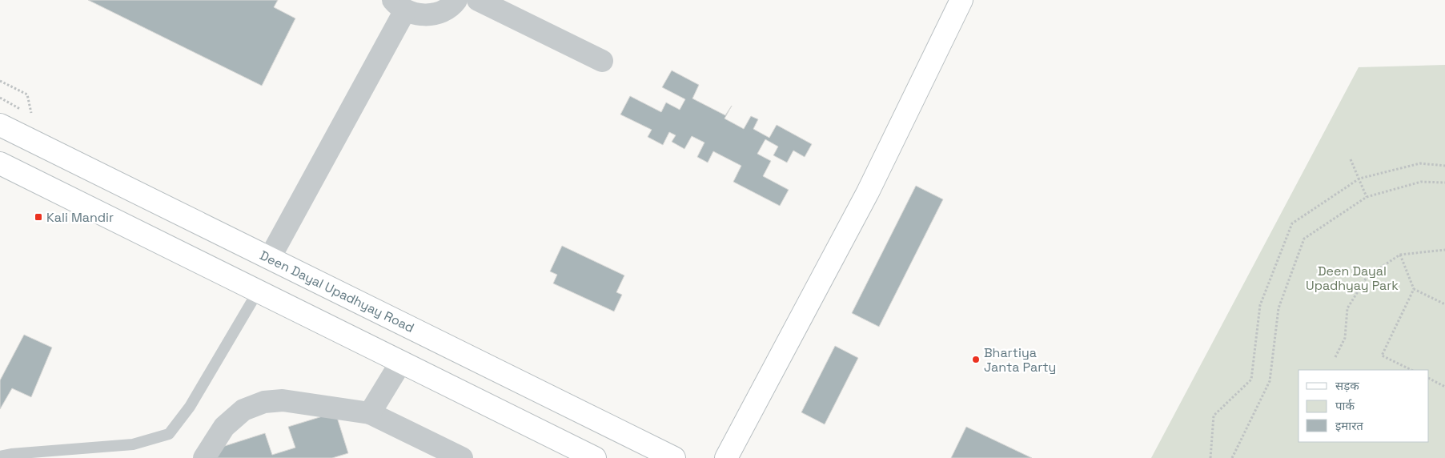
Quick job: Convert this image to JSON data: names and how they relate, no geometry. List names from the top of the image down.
{
  "streets": {
    "main road": ["Deen Dayal Upadhyay Road"]
  },
  "parks": ["Deen Dayal Upadhyay Park"],
  "places": {
    "transit": ["Kali Mandir"],
    "other": ["Bhartiya Janta Party"]
  },
  "legend": ["सड़क", "पार्क", "इमारत"]
}
